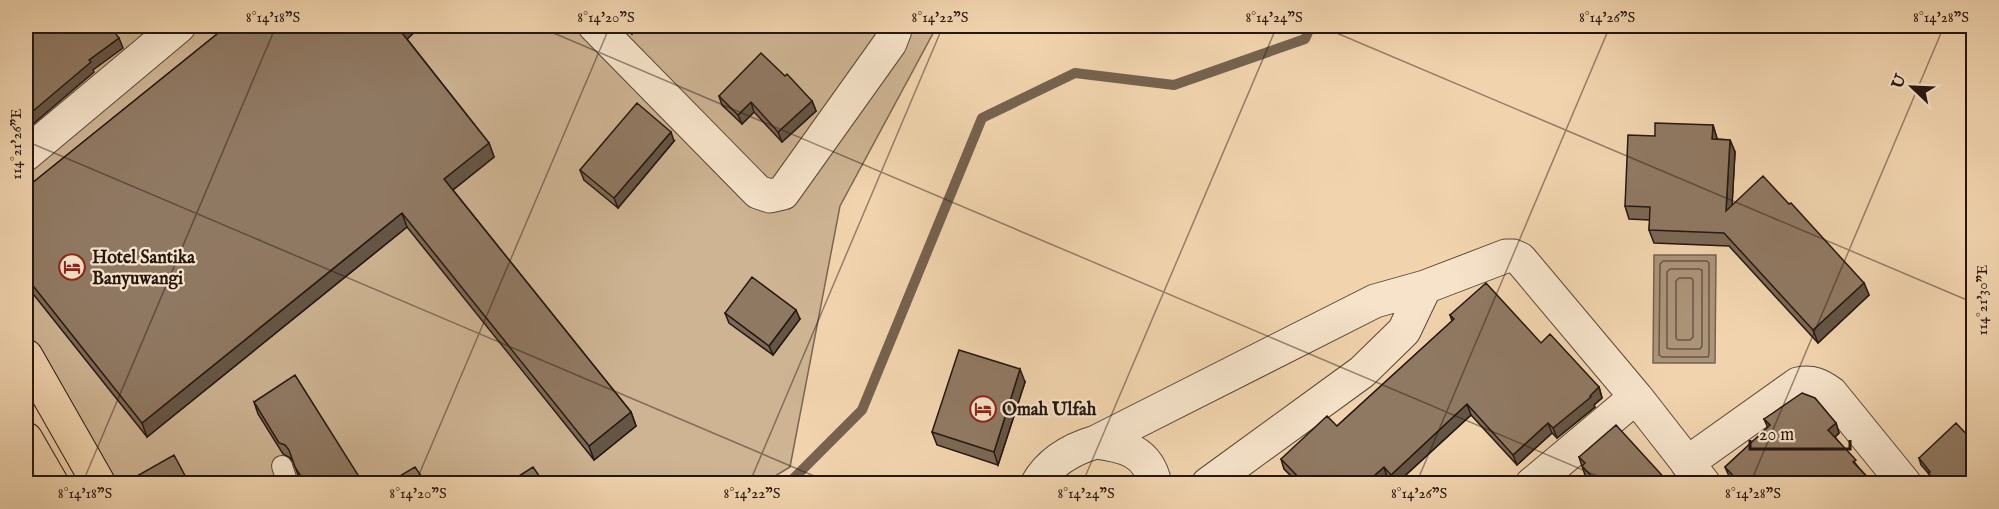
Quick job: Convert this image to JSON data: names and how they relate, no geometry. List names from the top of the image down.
{
  "places": {
    "hotel": ["Hotel Santika Banyuwangi", "Omah Ulfah"]
  },
  "scale_bar": "20 m",
  "north": "top left",
  "coordinates": [
    "8°14'18\"S",
    "8°14'20\"S",
    "8°14'22\"S",
    "8°14'24\"S",
    "8°14'26\"S",
    "8°14'28\"S",
    "114°21'26\"E",
    "114°21'30\"E"
  ]
}
